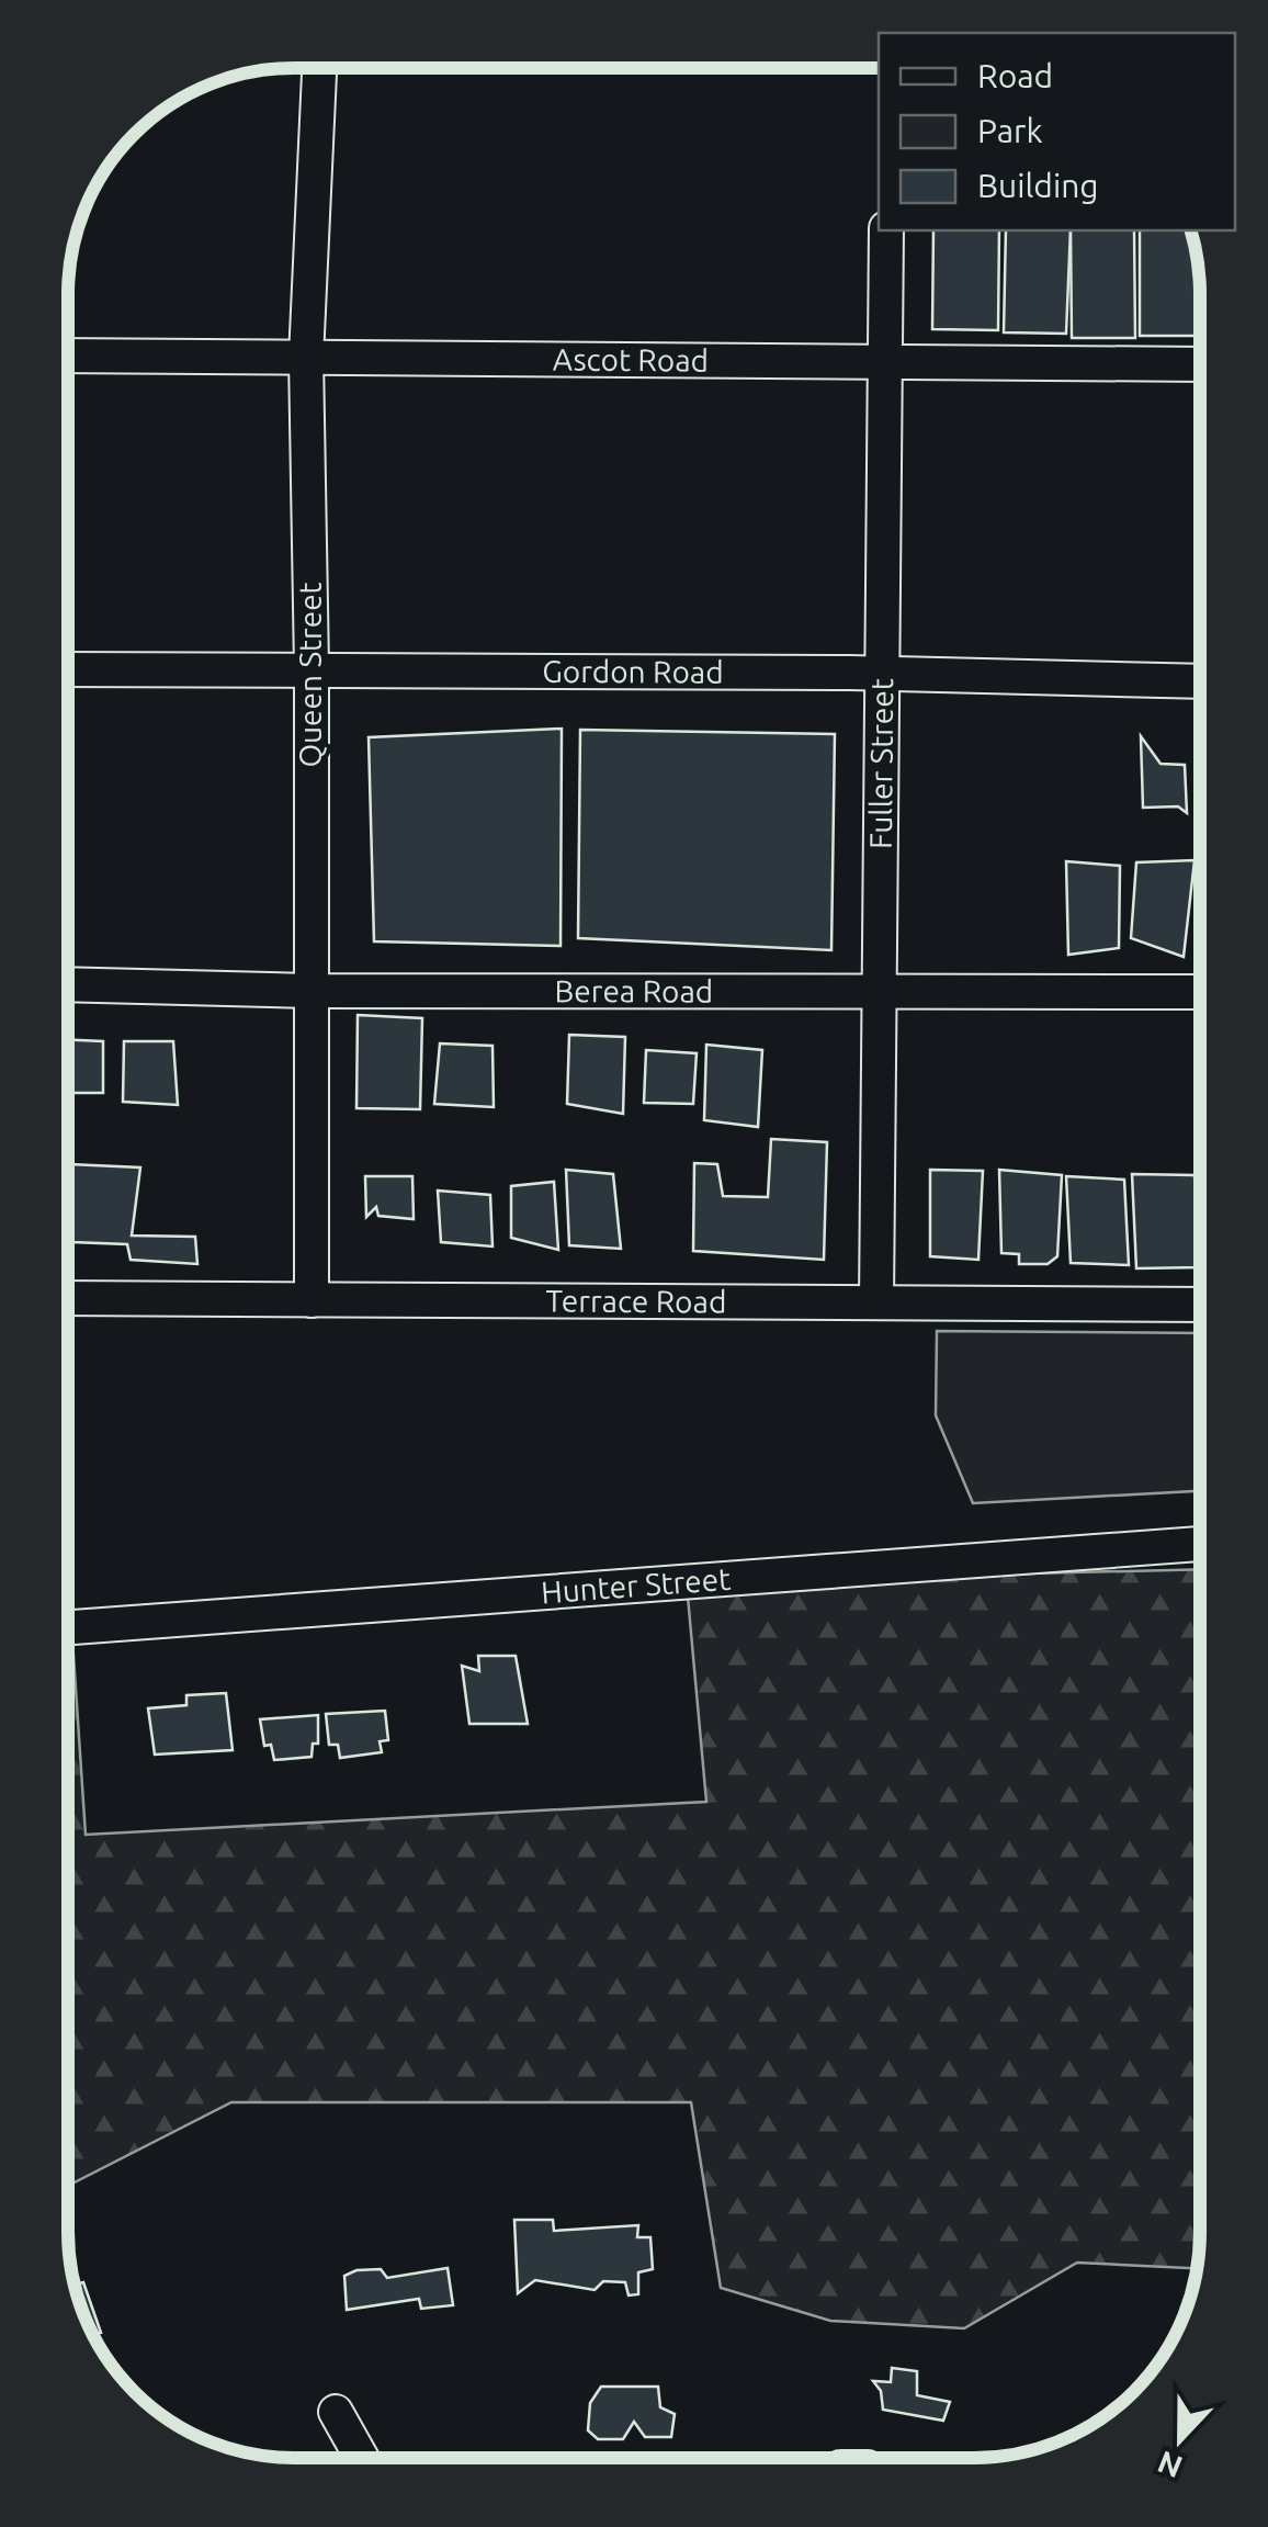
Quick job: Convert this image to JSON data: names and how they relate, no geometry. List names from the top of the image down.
{
  "streets": {
    "street": [
      "Ascot Road",
      "Gordon Road",
      "Queen Street",
      "Fuller Street",
      "Berea Road",
      "Terrace Road",
      "Hunter Street"
    ]
  },
  "crossings": [
    ["Ascot Road", "Queen Street"],
    ["Ascot Road", "Fuller Street"],
    ["Gordon Road", "Queen Street"],
    ["Gordon Road", "Fuller Street"],
    ["Queen Street", "Berea Road"],
    ["Queen Street", "Terrace Road"],
    ["Fuller Street", "Berea Road"],
    ["Fuller Street", "Terrace Road"]
  ],
  "legend": ["Road", "Park", "Building"],
  "north": "bottom"
}
